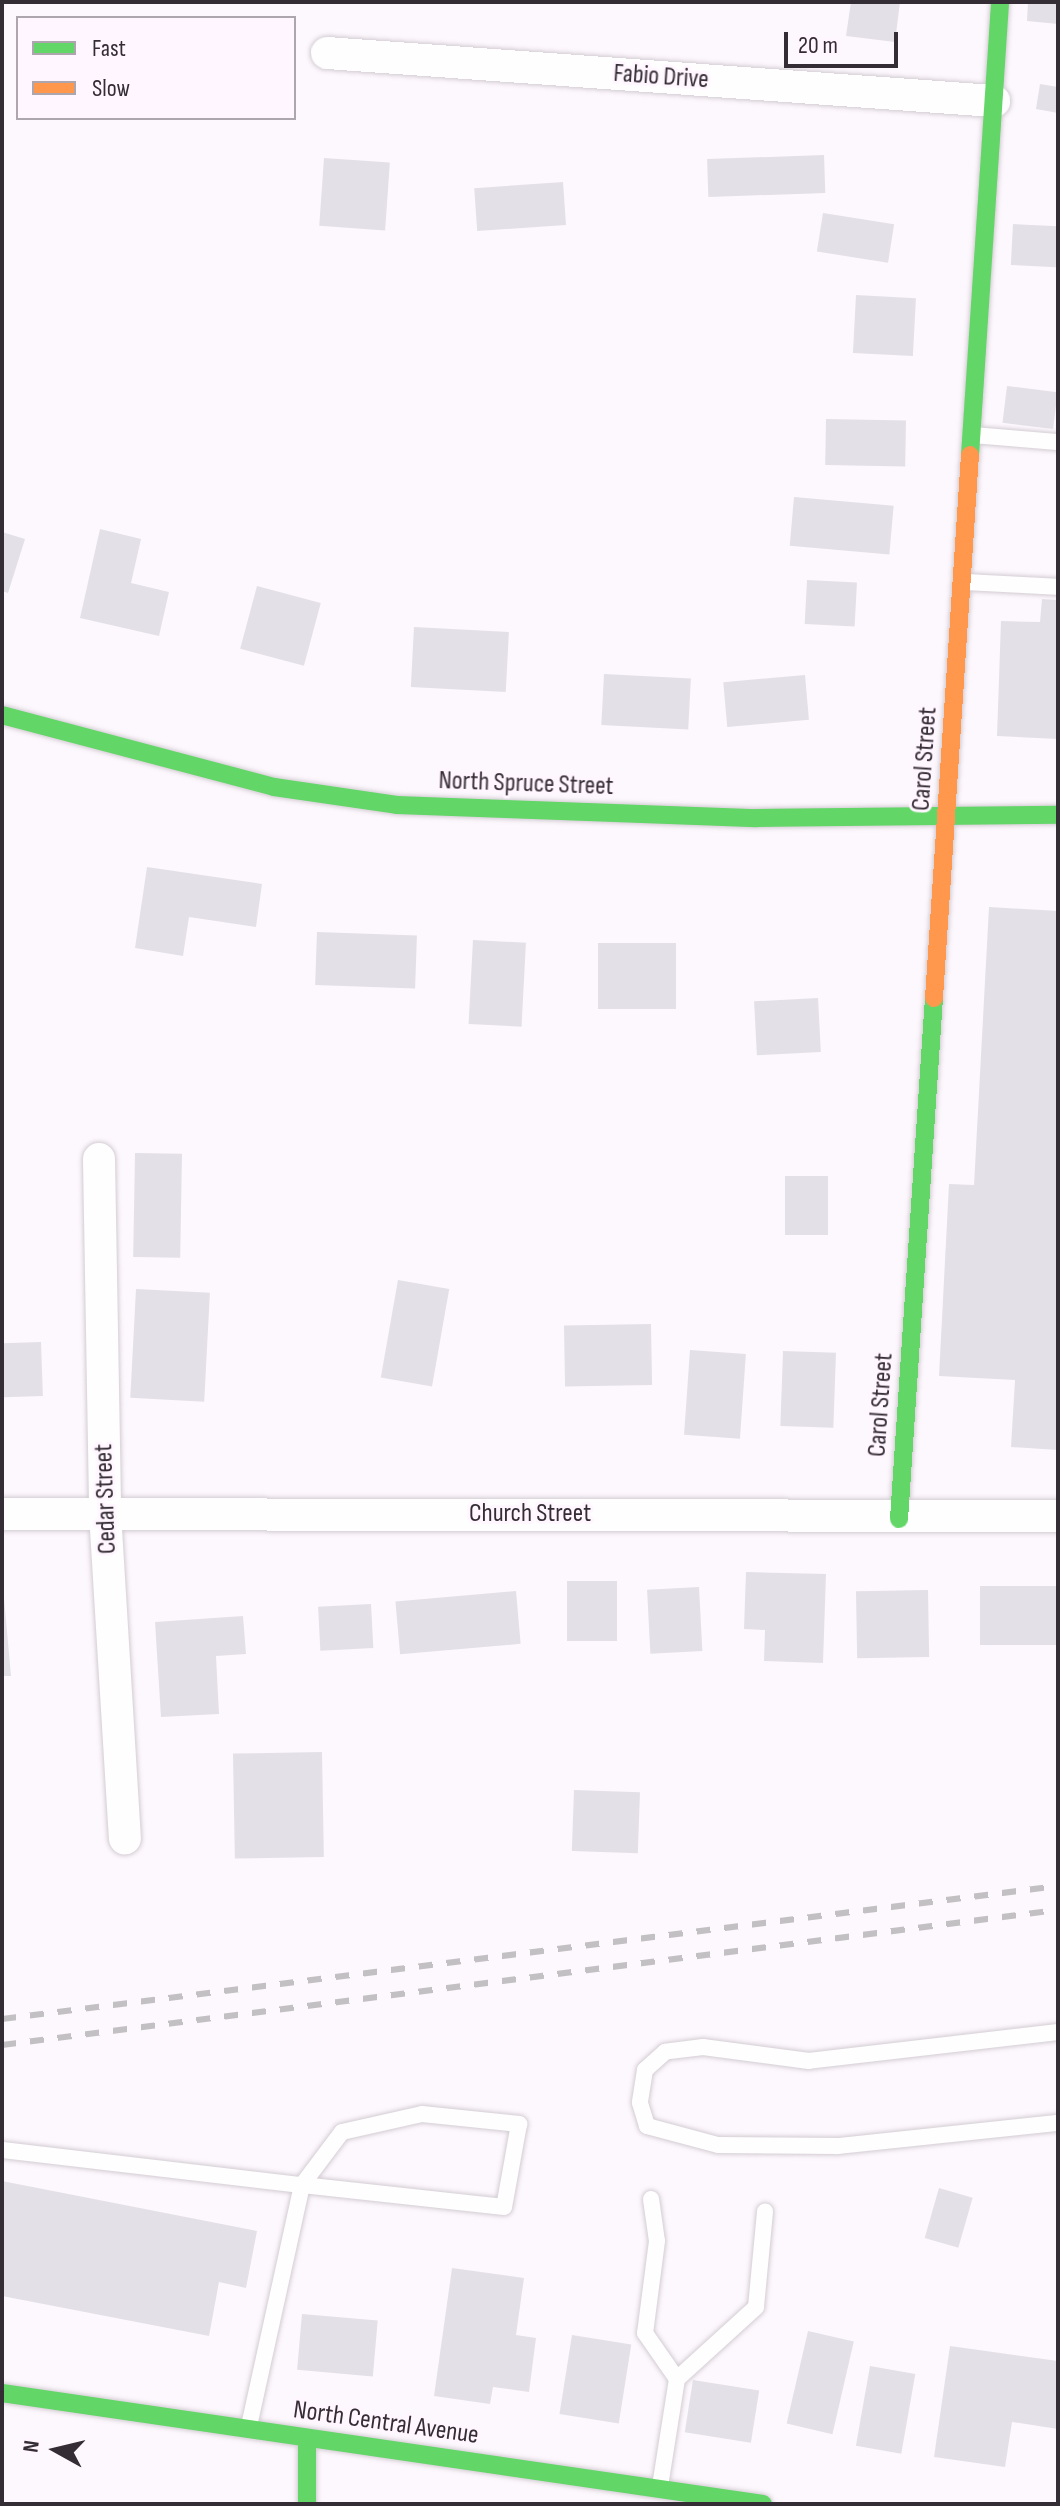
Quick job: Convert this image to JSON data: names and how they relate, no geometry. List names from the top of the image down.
{
  "streets": {
    "street": [
      "Fabio Drive",
      "Carol Street",
      "North Spruce Street",
      "Cedar Street",
      "Church Street",
      "North Central Avenue"
    ]
  },
  "crossings": [
    ["Fabio Drive", "Carol Street"],
    ["Carol Street", "North Spruce Street"],
    ["Carol Street", "Church Street"],
    ["Cedar Street", "Church Street"]
  ],
  "legend": ["Fast", "Slow"],
  "scale_bar": "20 m",
  "north": "left"
}
